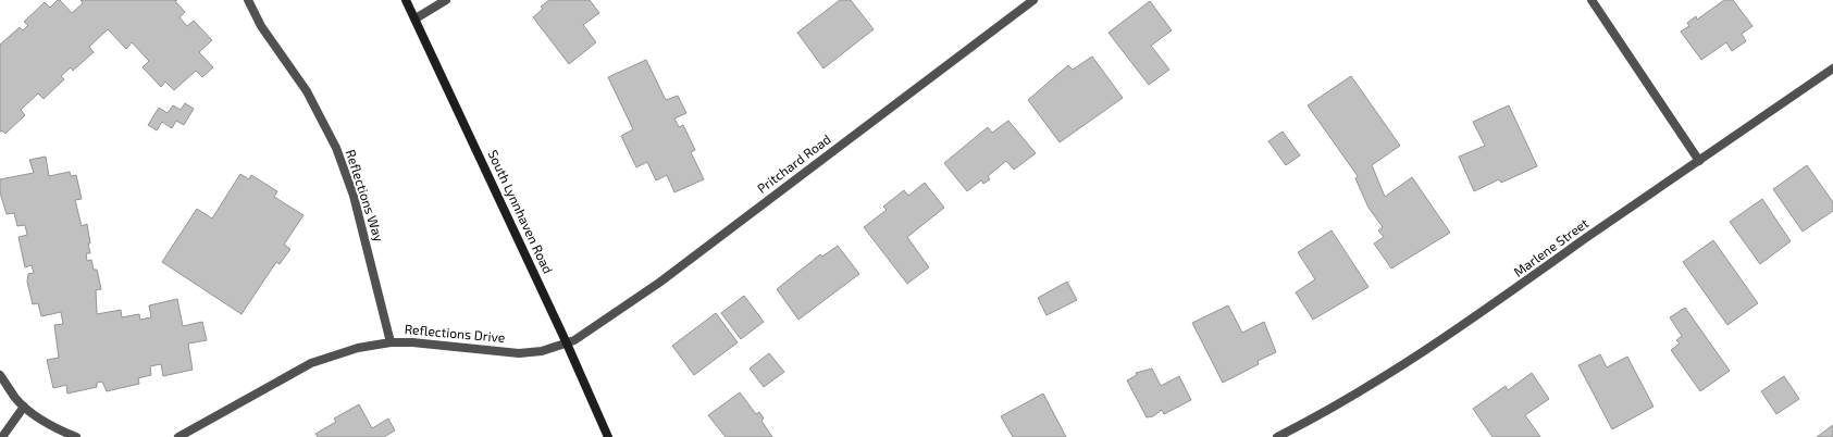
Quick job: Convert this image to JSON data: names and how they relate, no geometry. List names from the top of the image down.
{
  "streets": {
    "street": [
      "Pritchard Road",
      "Reflections Way",
      "South Lynnhaven Road",
      "Marlene Street",
      "Reflections Drive"
    ]
  },
  "crossings": [
    ["Pritchard Road", "South Lynnhaven Road"],
    ["Pritchard Road", "Reflections Drive"],
    ["Reflections Way", "Reflections Drive"],
    ["South Lynnhaven Road", "Reflections Drive"]
  ]
}
